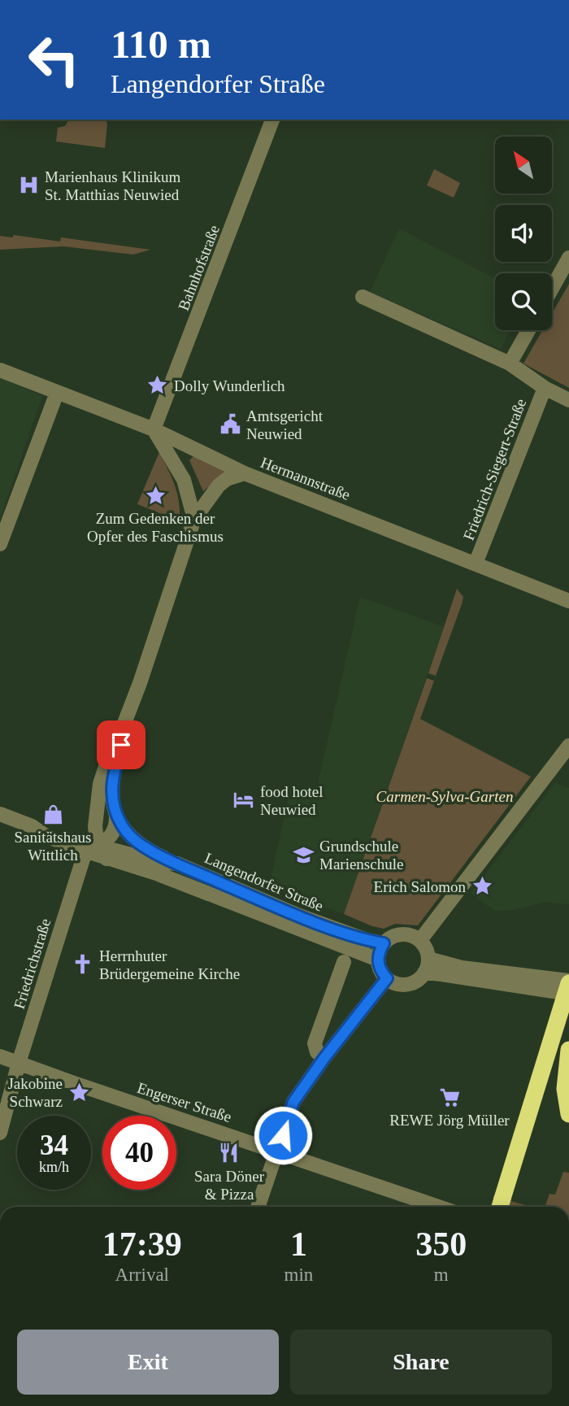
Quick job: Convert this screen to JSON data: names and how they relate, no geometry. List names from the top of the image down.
{
  "streets": {
    "street": [
      "Bahnhofstraße",
      "Friedrich-Siegert-Straße",
      "Hermannstraße",
      "Langendorfer Straße",
      "Friedrichstraße",
      "Engerser Straße"
    ]
  },
  "crossings": [
    ["Bahnhofstraße", "Hermannstraße"],
    ["Friedrich-Siegert-Straße", "Hermannstraße"],
    ["Hermannstraße", "Friedrichstraße"],
    ["Langendorfer Straße", "Friedrichstraße"],
    ["Friedrichstraße", "Engerser Straße"]
  ],
  "parks": ["Carmen-Sylva-Garten"],
  "places": {
    "hospital": ["Marienhaus Klinikum St. Matthias Neuwied"],
    "place": [
      "Dolly Wunderlich",
      "Zum Gedenken der Opfer des Faschismus",
      "Erich Salomon",
      "Jakobine Schwarz"
    ],
    "public building": ["Amtsgericht Neuwied"],
    "hotel": ["food hotel Neuwied"],
    "shop": ["Sanitätshaus Wittlich"],
    "school or university": ["Grundschule Marienschule"],
    "church": ["Herrnhuter Brüdergemeine Kirche"],
    "supermarket": ["REWE Jörg Müller"],
    "restaurant": ["Sara Döner & Pizza"]
  },
  "north": "top left",
  "page": {
    "turn": ["110 m", "Langendorfer Straße"],
    "speed": "34 km/h",
    "limit": "40",
    "eta": [
      "17:39",
      "Arrival",
      "1",
      "min",
      "350",
      "m"
    ],
    "buttons": ["Exit", "Share"]
  }
}
